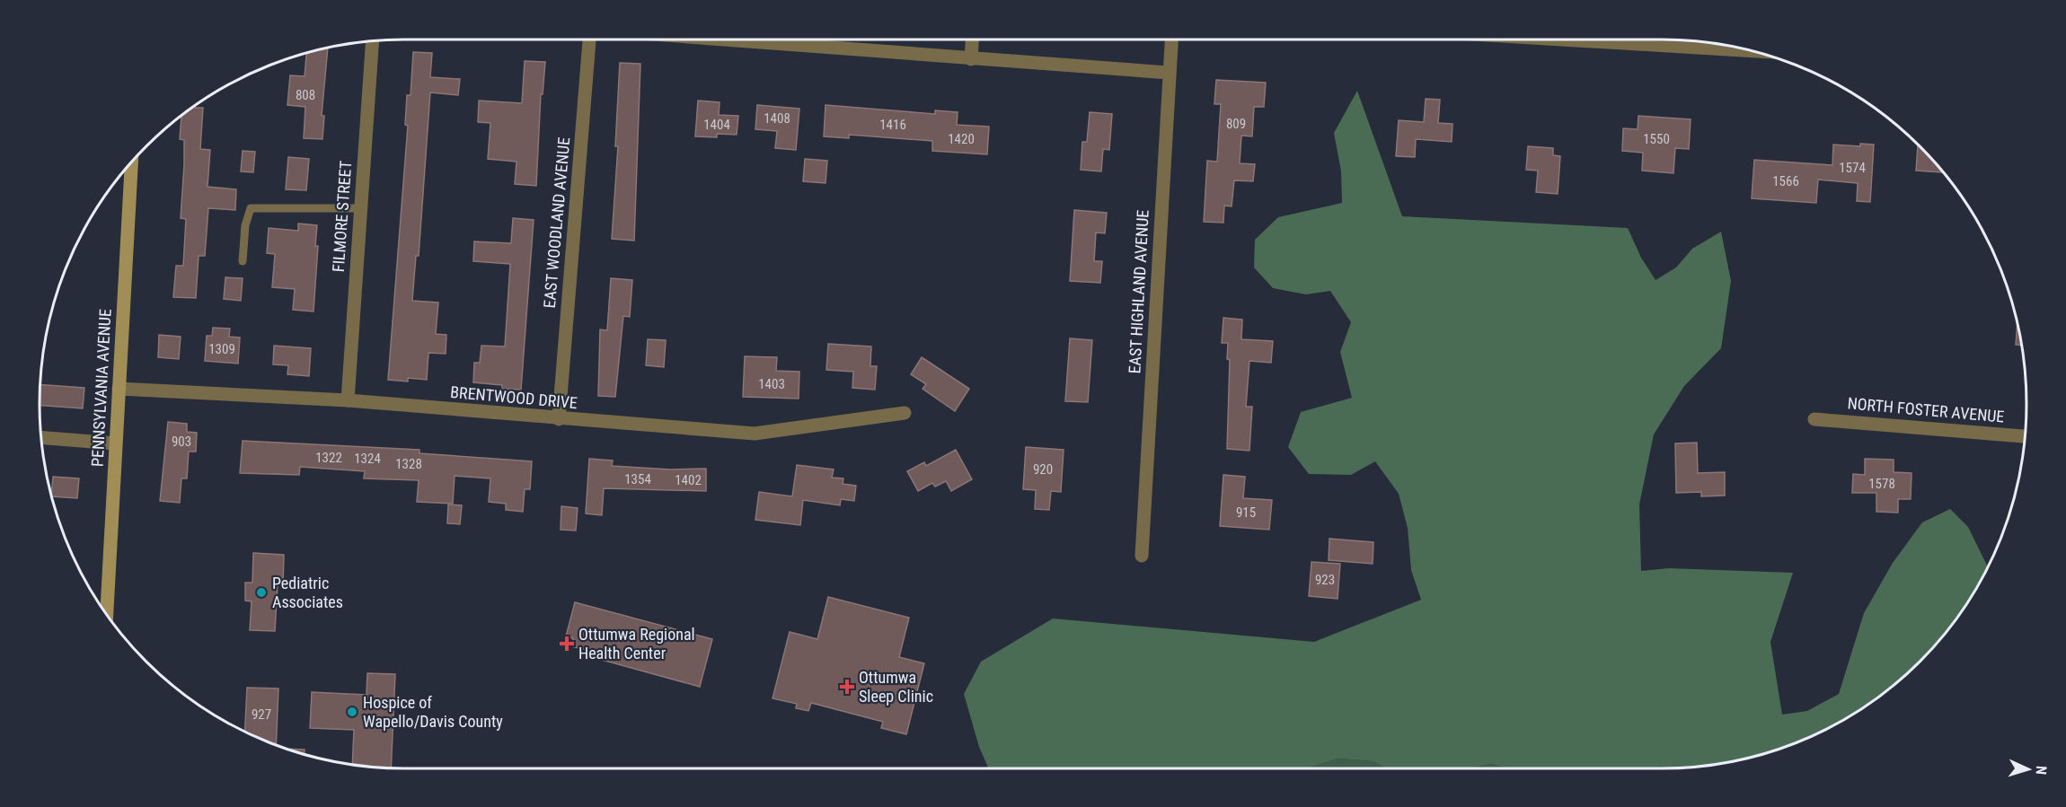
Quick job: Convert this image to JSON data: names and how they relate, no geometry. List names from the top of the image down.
{
  "streets": {
    "main road": ["PENNSYLVANIA AVENUE"],
    "street": [
      "FILMORE STREET",
      "EAST WOODLAND AVENUE",
      "EAST HIGHLAND AVENUE",
      "BRENTWOOD DRIVE",
      "NORTH FOSTER AVENUE"
    ]
  },
  "crossings": [
    ["FILMORE STREET", "BRENTWOOD DRIVE"],
    ["EAST WOODLAND AVENUE", "BRENTWOOD DRIVE"],
    ["PENNSYLVANIA AVENUE", "BRENTWOOD DRIVE"]
  ],
  "places": {
    "other": ["Pediatric Associates", "Hospice of Wapello/Davis County"],
    "health": ["Ottumwa Regional Health Center", "Ottumwa Sleep Clinic"]
  },
  "house_numbers": [
    "808",
    "1408",
    "809",
    "1404",
    "1416",
    "1420",
    "1550",
    "1574",
    "1566",
    "1309",
    "1403",
    "903",
    "1322",
    "1324",
    "1328",
    "920",
    "1354",
    "1402",
    "1578",
    "915",
    "923",
    "927"
  ],
  "north": "right"
}
